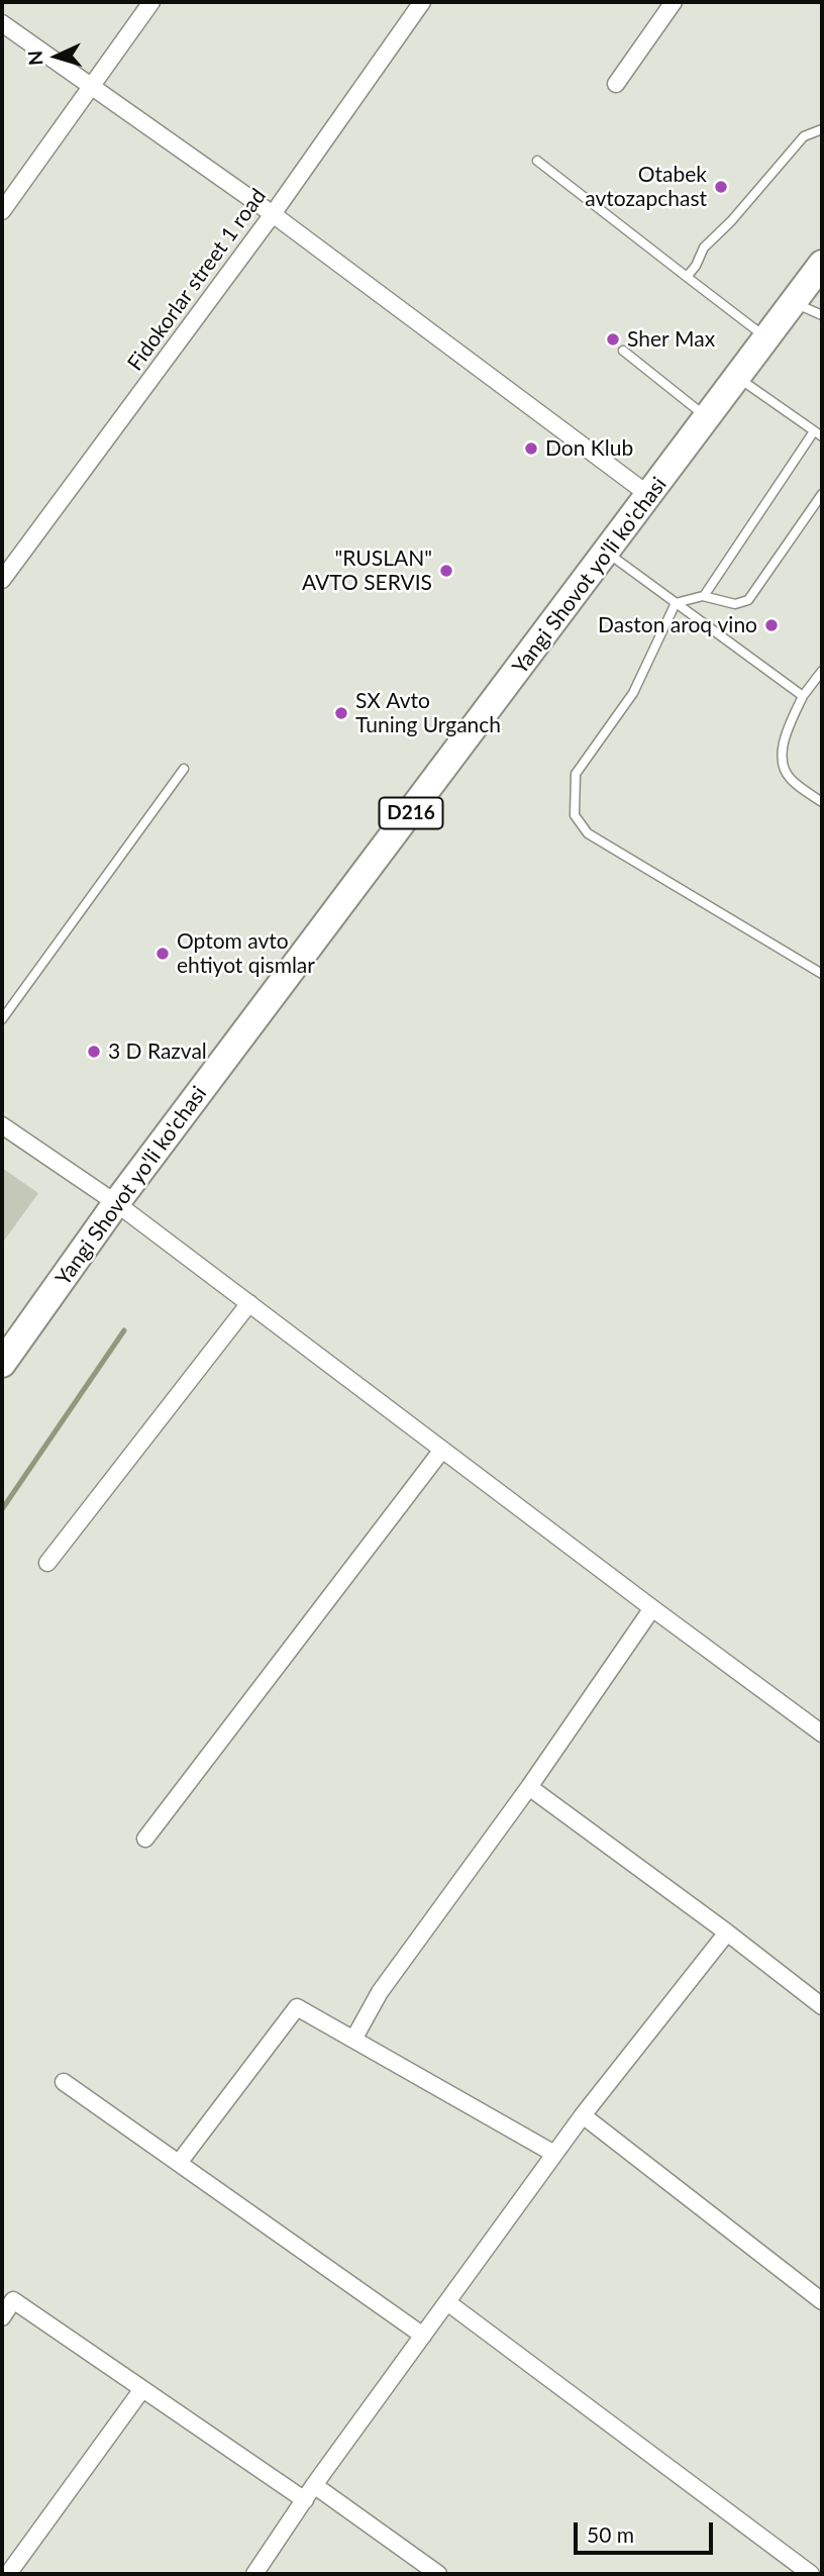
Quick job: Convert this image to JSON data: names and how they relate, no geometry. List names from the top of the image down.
{
  "streets": {
    "main road": ["Yangi Shovot yo'li ko'chasi", "D216"],
    "street": ["Fidokorlar street 1 road"]
  },
  "places": [
    "Otabek avtozapchast",
    "Sher Max",
    "Don Klub",
    "\"RUSLAN\" AVTO SERVIS",
    "Daston aroq vino",
    "SX Avto Tuning Urganch",
    "Optom avto ehtiyot qismlar",
    "3 D Razval"
  ],
  "scale_bar": "50 m",
  "north": "left"
}
